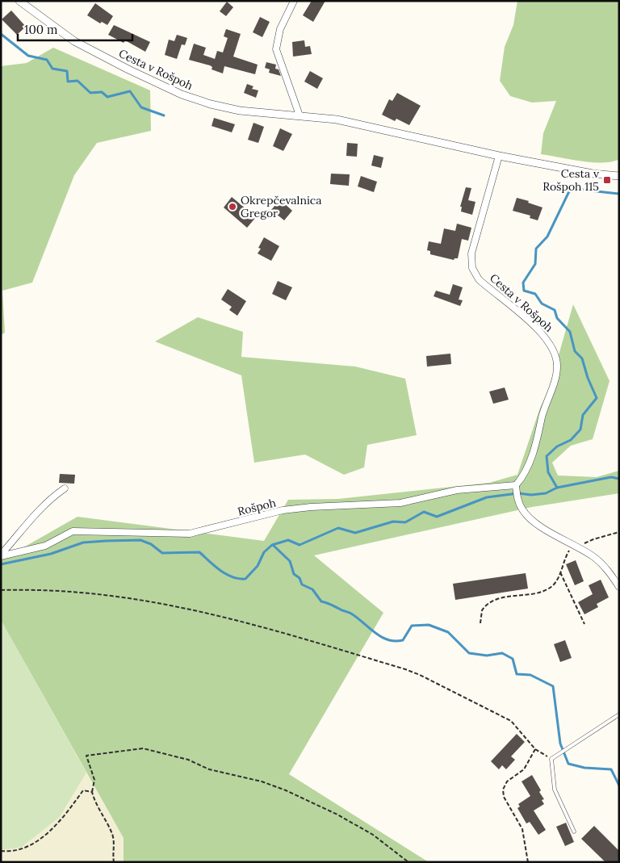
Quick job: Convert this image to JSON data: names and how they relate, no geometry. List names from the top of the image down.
{
  "streets": {
    "street": ["Cesta v Rošpoh", "Rošpoh"]
  },
  "crossings": [
    ["Cesta v Rošpoh", "Rošpoh"]
  ],
  "places": {
    "transit": ["Cesta v Rošpoh 115"],
    "other": ["Okrepčevalnica Gregor"]
  },
  "scale_bar": "100 m"
}
